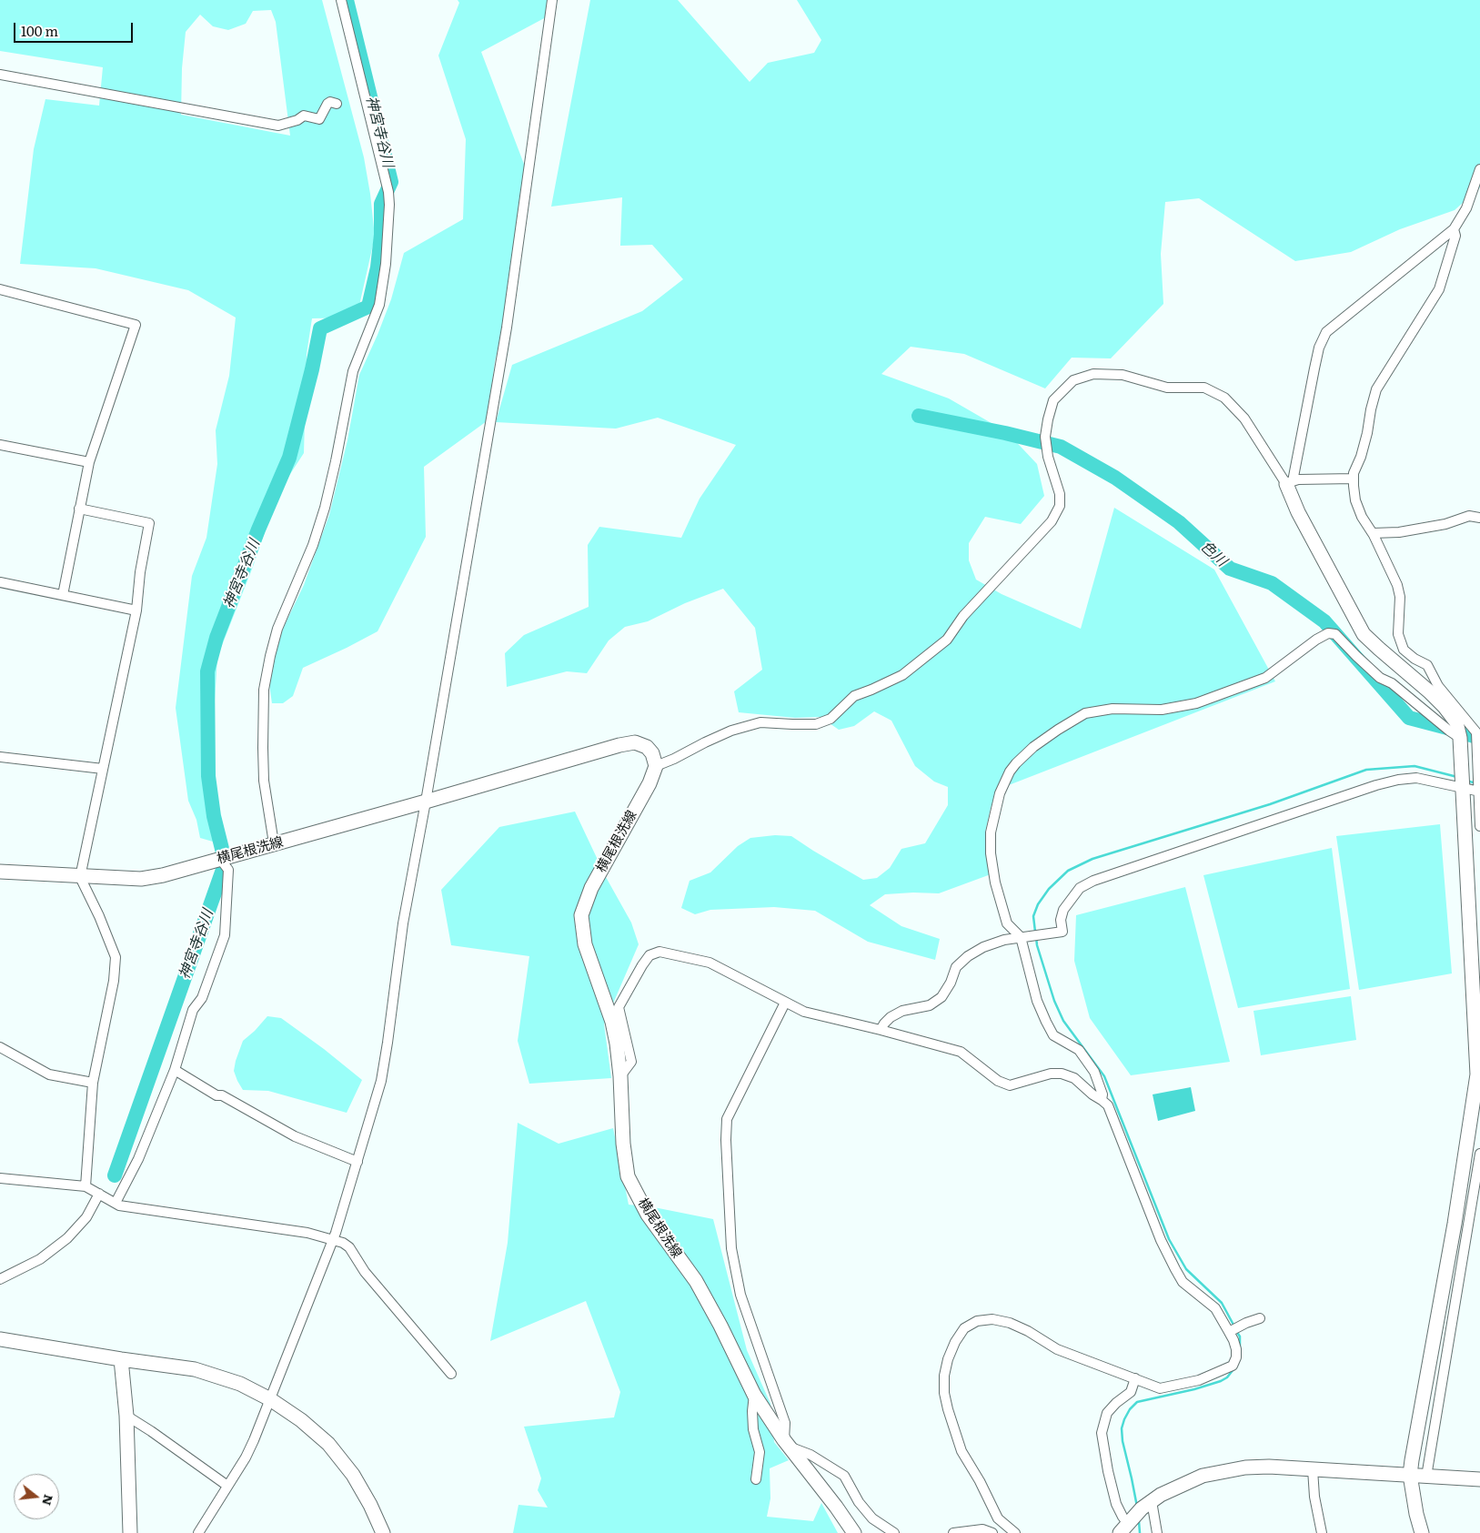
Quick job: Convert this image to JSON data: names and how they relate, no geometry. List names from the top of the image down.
{
  "streets": {
    "street": ["横尾根洗線"]
  },
  "water": ["神宮寺谷川", "色川"],
  "scale_bar": "100 m",
  "north": "right"
}
